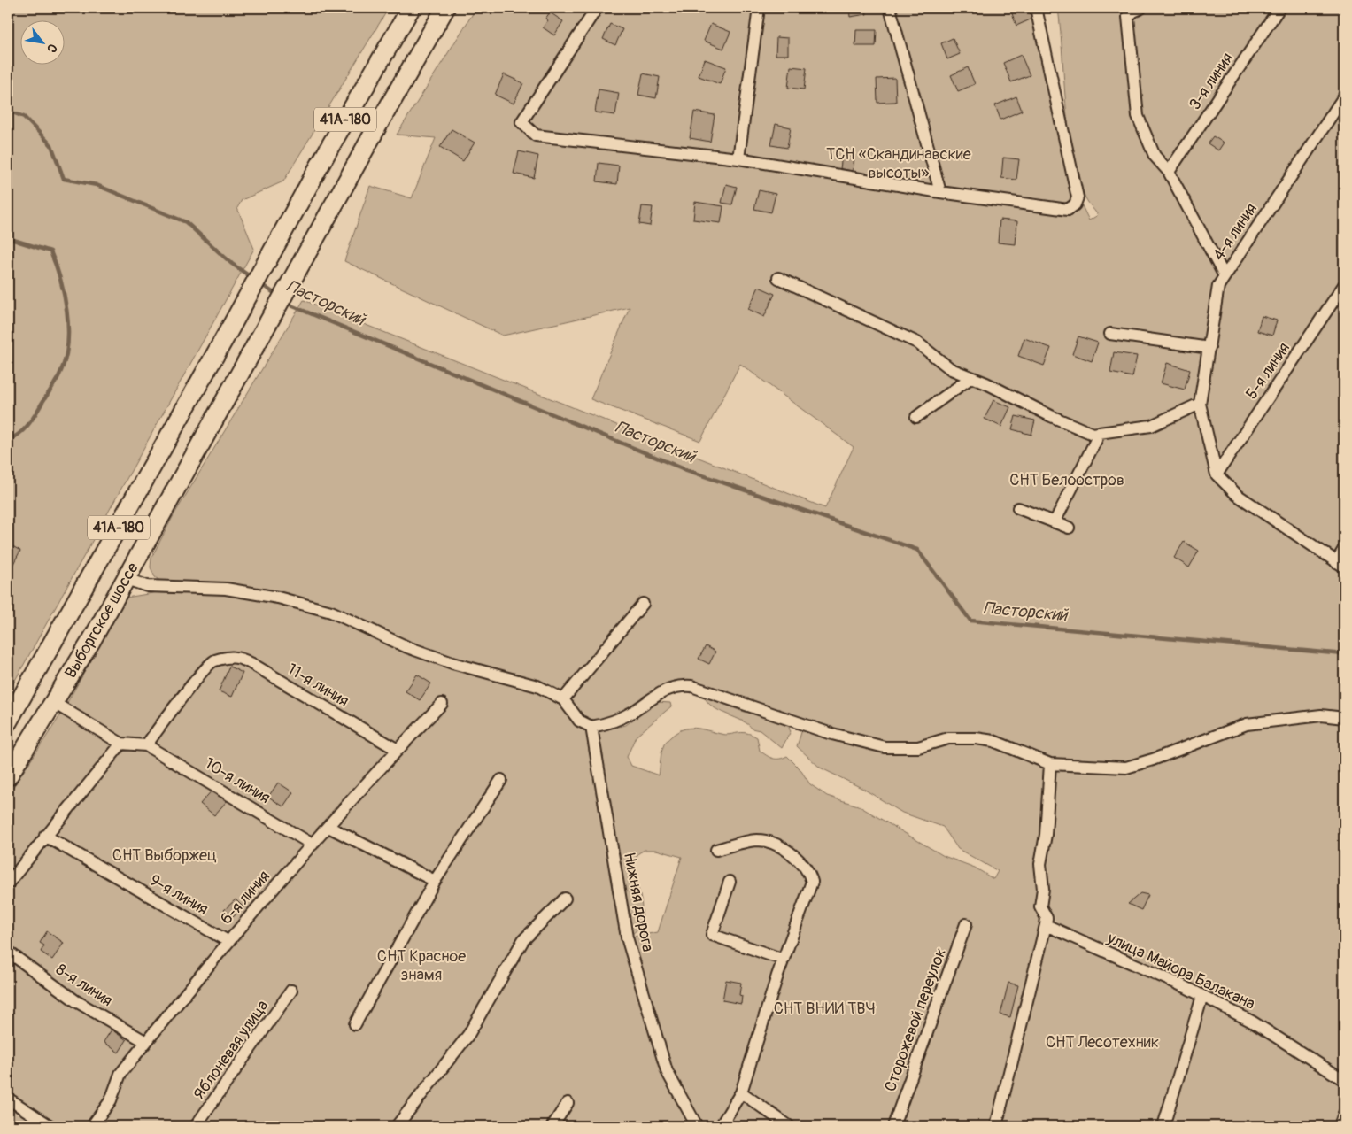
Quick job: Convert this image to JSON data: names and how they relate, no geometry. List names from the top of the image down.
{
  "streets": {
    "main road": ["41А-180", "Выборгское шоссе"],
    "street": [
      "3-я линия",
      "4-я линия",
      "5-я линия",
      "11-я линия",
      "10-я линия",
      "9-я линия",
      "6-я линия",
      "Нижняя дорога",
      "улица Майора Балакана",
      "8-я линия",
      "Сторожевой переулок",
      "Яблоневая улица"
    ]
  },
  "crossings": [
    ["11-я линия", "10-я линия"],
    ["11-я линия", "6-я линия"],
    ["10-я линия", "6-я линия"],
    ["9-я линия", "6-я линия"],
    ["6-я линия", "8-я линия"]
  ],
  "water": ["Пасторский"],
  "parks": [
    "ТСН «Скандинавские высоты»",
    "СНТ Белоостров",
    "СНТ Выборжец",
    "СНТ Красное знамя",
    "СНТ ВНИИ ТВЧ",
    "СНТ Лесотехник"
  ],
  "north": "bottom right"
}
